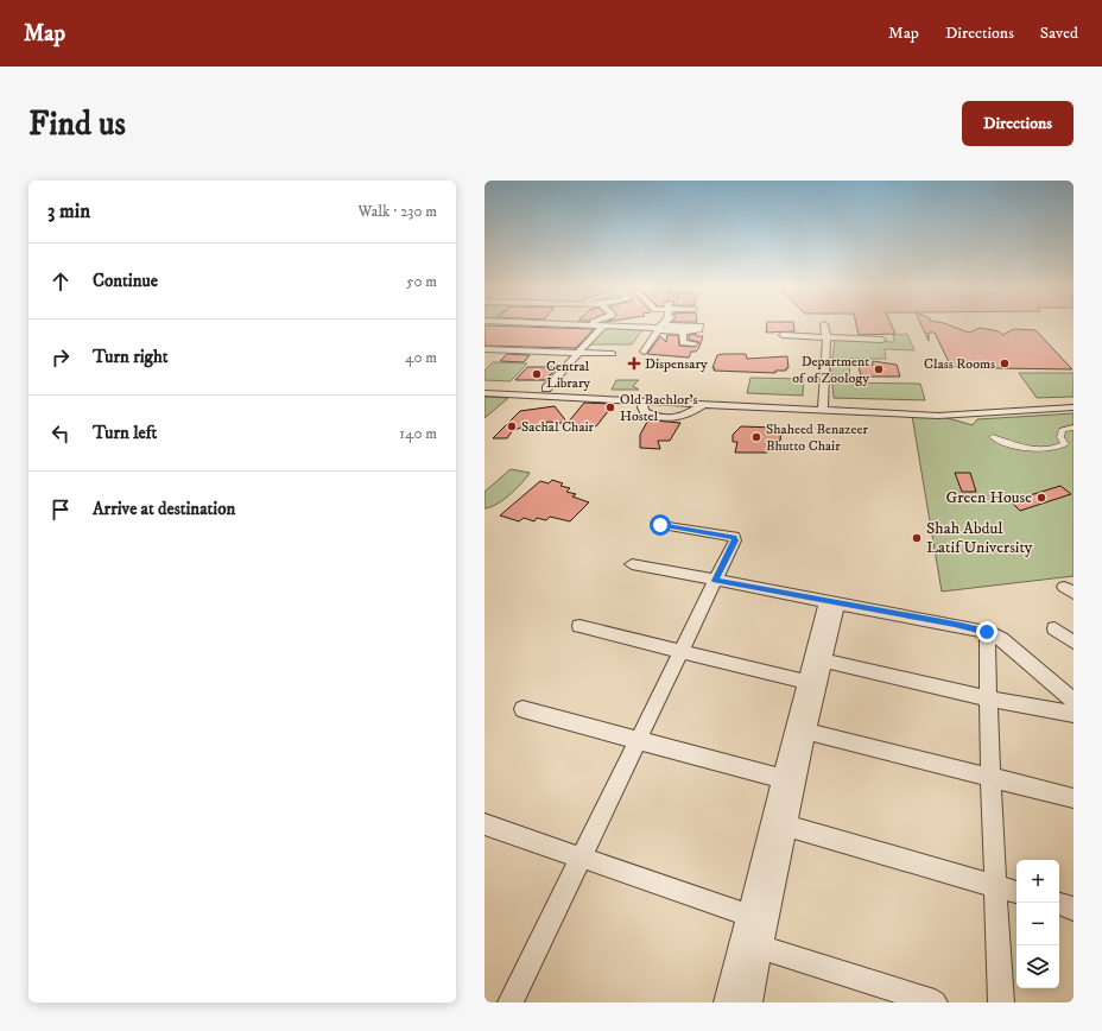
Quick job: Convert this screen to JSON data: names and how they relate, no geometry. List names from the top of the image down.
{
  "places": {
    "health": ["Dispensary"],
    "other": [
      "Class Rooms",
      "Department of of Zoology",
      "Central Library",
      "Old Bachlor's Hostel",
      "Sachal Chair",
      "Shaheed Benazeer Bhutto Chair",
      "Green House",
      "Shah Abdul Latif University"
    ]
  },
  "page": {
    "header": "Map",
    "nav": ["Map", "Directions", "Saved"],
    "buttons": "Directions",
    "title": "Find us",
    "heading": ["3 min", "Walk · 230 m"],
    "list": [
      ["Continue", "50 m"],
      ["Turn right", "40 m"],
      ["Turn left", "140 m"],
      "Arrive at destination"
    ],
    "map_buttons": ["+", "−"]
  }
}
